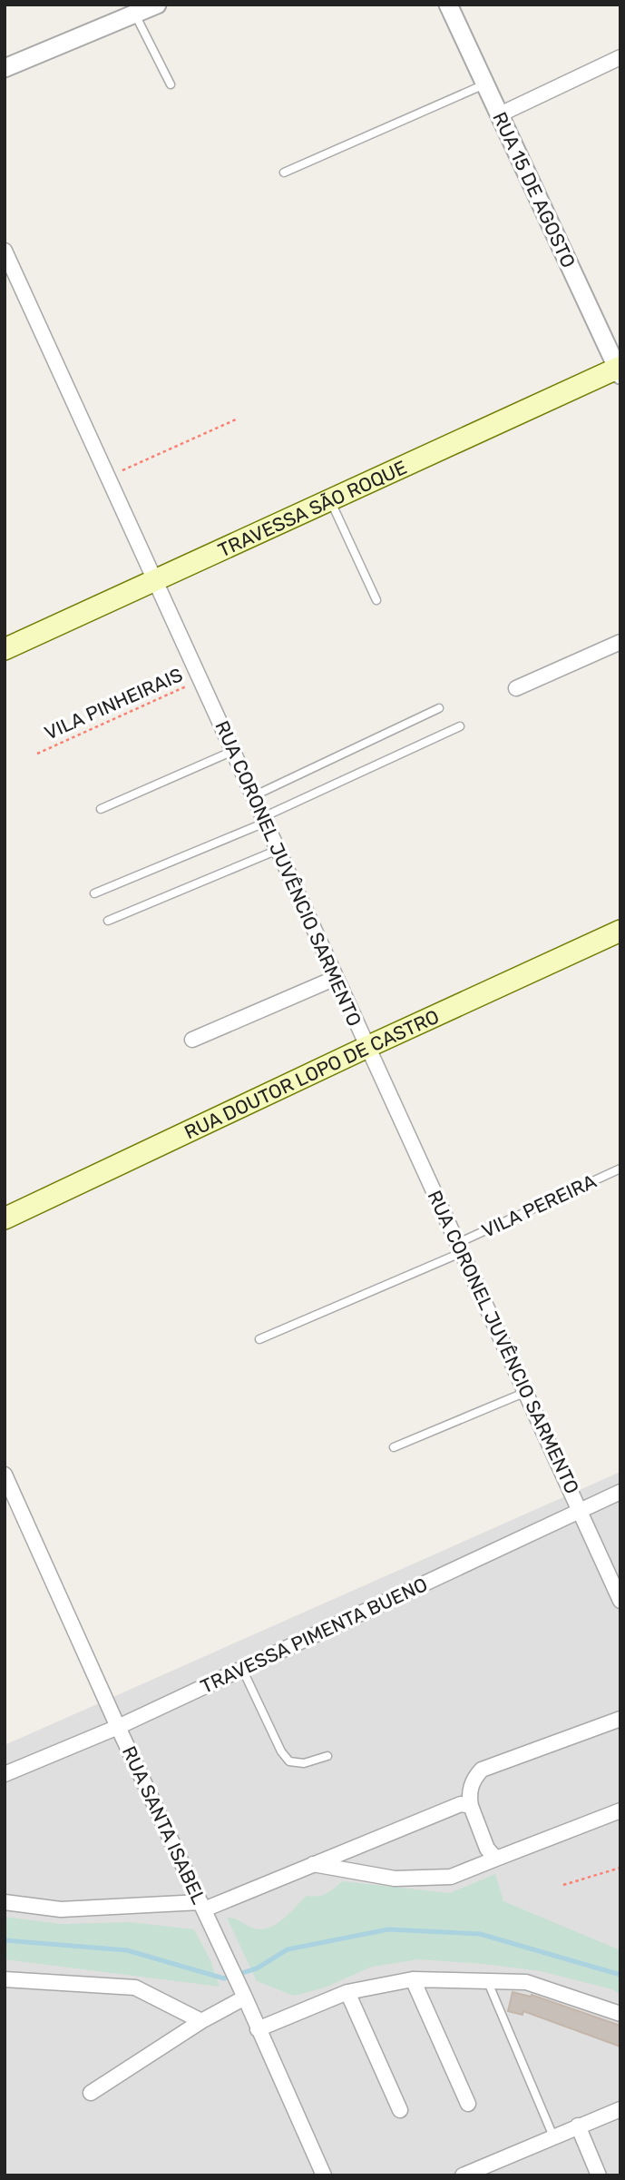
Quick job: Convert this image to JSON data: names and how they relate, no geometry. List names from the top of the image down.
{
  "streets": {
    "main road": ["TRAVESSA SÃO ROQUE", "RUA DOUTOR LOPO DE CASTRO"],
    "street": [
      "RUA 15 DE AGOSTO",
      "RUA CORONEL JUVÊNCIO SARMENTO",
      "TRAVESSA PIMENTA BUENO",
      "RUA SANTA ISABEL"
    ],
    "lane": ["VILA PEREIRA"],
    "path": ["VILA PINHEIRAIS"]
  },
  "crossings": [
    ["RUA 15 DE AGOSTO", "TRAVESSA SÃO ROQUE"],
    ["TRAVESSA SÃO ROQUE", "RUA CORONEL JUVÊNCIO SARMENTO"],
    ["VILA PINHEIRAIS", "RUA CORONEL JUVÊNCIO SARMENTO"],
    ["RUA CORONEL JUVÊNCIO SARMENTO", "RUA DOUTOR LOPO DE CASTRO"],
    ["RUA CORONEL JUVÊNCIO SARMENTO", "VILA PEREIRA"],
    ["RUA CORONEL JUVÊNCIO SARMENTO", "TRAVESSA PIMENTA BUENO"],
    ["TRAVESSA PIMENTA BUENO", "RUA SANTA ISABEL"]
  ]
}
